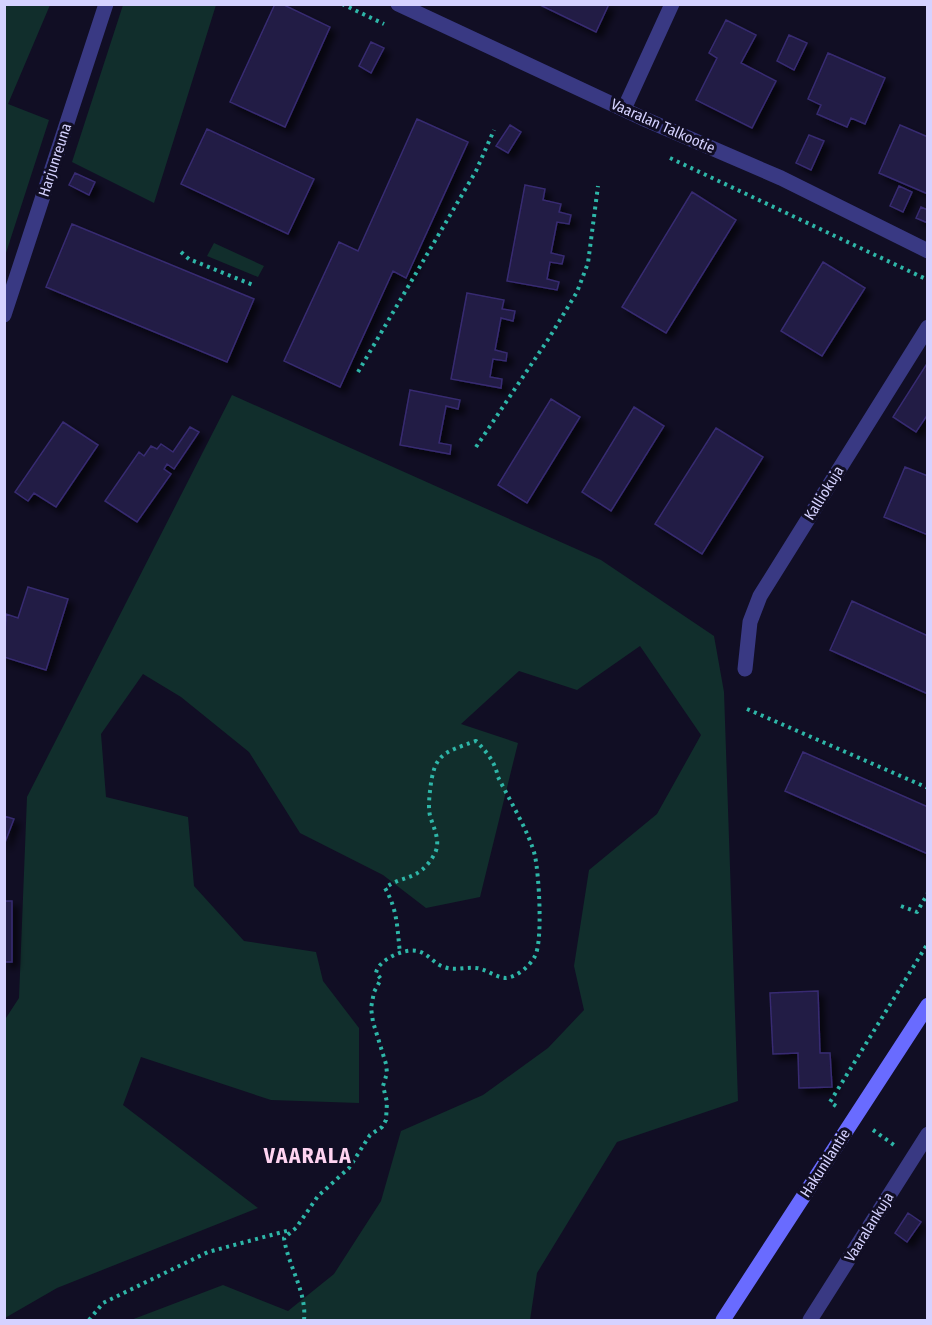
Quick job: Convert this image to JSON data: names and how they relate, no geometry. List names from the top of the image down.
{
  "streets": {
    "main road": ["Hakunilantie"],
    "street": [
      "Vaaralan Talkootie",
      "Harjunreuna",
      "Kalliokuja",
      "Vaaralankuja"
    ]
  },
  "districts": ["VAARALA"]
}
